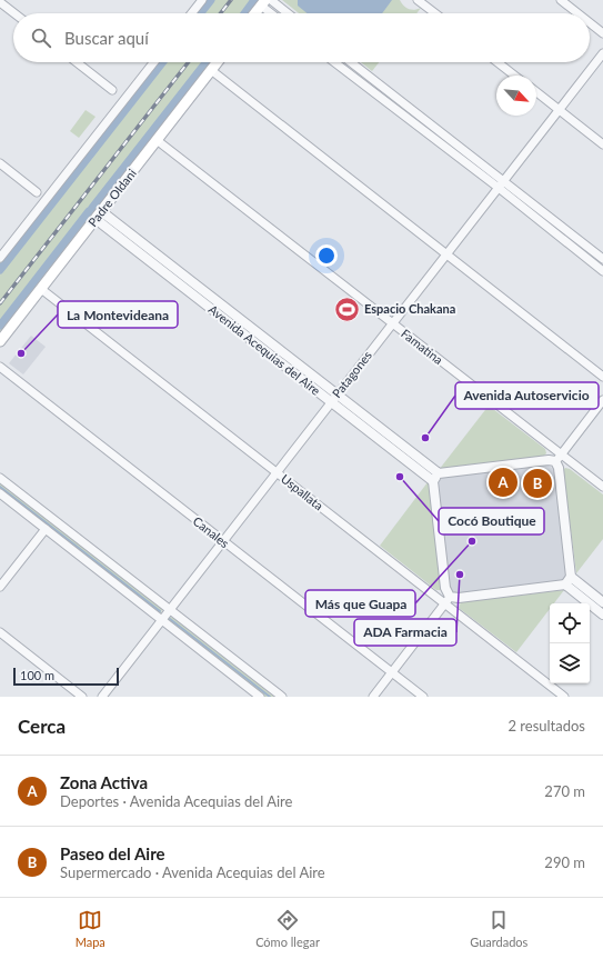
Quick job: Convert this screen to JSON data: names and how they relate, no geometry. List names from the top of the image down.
{
  "streets": {
    "main road": ["Padre Oldani"],
    "street": [
      "Famatina",
      "Avenida Acequias del Aire",
      "Patagones",
      "Uspallata",
      "Canales"
    ]
  },
  "crossings": [
    ["Padre Oldani", "Famatina"],
    ["Padre Oldani", "Avenida Acequias del Aire"],
    ["Padre Oldani", "Uspallata"],
    ["Famatina", "Patagones"],
    ["Avenida Acequias del Aire", "Patagones"],
    ["Patagones", "Uspallata"],
    ["Patagones", "Canales"]
  ],
  "places": {
    "sports": ["Espacio Chakana"],
    "other": [
      "La Montevideana",
      "Avenida Autoservicio",
      "Cocó Boutique",
      "Más que Guapa",
      "ADA Farmacia"
    ]
  },
  "scale_bar": "100 m",
  "north": "bottom right",
  "page": {
    "search": "Buscar aquí",
    "pins": ["A", "B"],
    "scale": "100 m",
    "heading": ["Cerca", "2 resultados"],
    "list": [
      {
        "mark": "A",
        "name": "Zona Activa",
        "note": "Deportes · Avenida Acequias del Aire",
        "value": "270 m"
      },
      {
        "mark": "B",
        "name": "Paseo del Aire",
        "note": "Supermercado · Avenida Acequias del Aire",
        "value": "290 m"
      }
    ],
    "nav": ["Mapa", "Cómo llegar", "Guardados"]
  }
}
